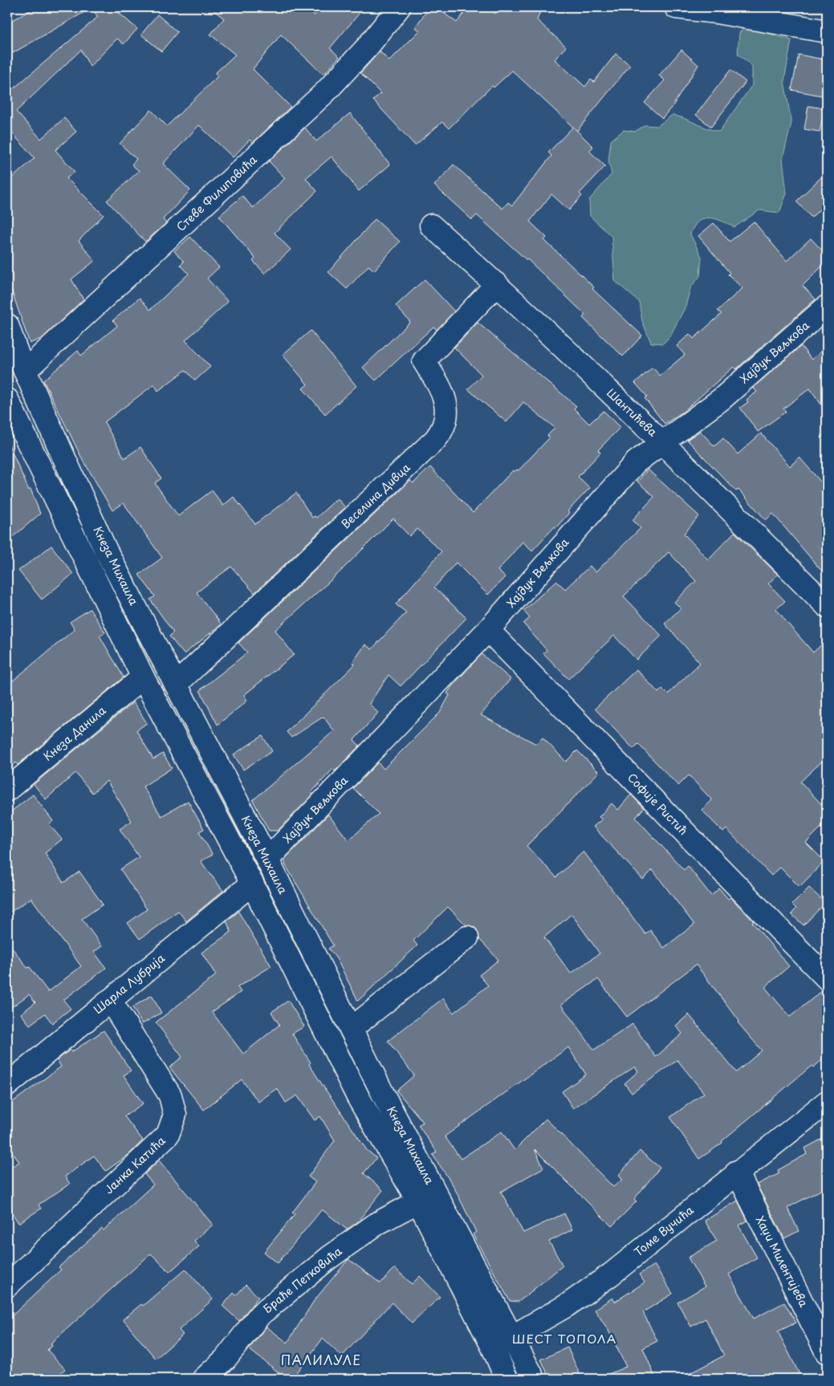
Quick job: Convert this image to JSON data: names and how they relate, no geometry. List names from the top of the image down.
{
  "streets": {
    "street": [
      "Стеве Филиповића",
      "Хајдук Вељкова",
      "Шантићева",
      "Веселина Дивца",
      "Кнеза Михаила",
      "Кнеза Данила",
      "Софије Ристић",
      "Шарла Лубрија",
      "Јанка Катића",
      "Томе Вучића",
      "Хаџи Милентијева",
      "Браће Петковића"
    ]
  },
  "crossings": [
    ["Стеве Филиповића", "Кнеза Михаила"],
    ["Хајдук Вељкова", "Шантићева"],
    ["Хајдук Вељкова", "Кнеза Михаила"],
    ["Хајдук Вељкова", "Софије Ристић"],
    ["Шантићева", "Веселина Дивца"],
    ["Веселина Дивца", "Кнеза Михаила"],
    ["Кнеза Михаила", "Кнеза Данила"],
    ["Кнеза Михаила", "Шарла Лубрија"],
    ["Кнеза Михаила", "Томе Вучића"],
    ["Кнеза Михаила", "Браће Петковића"],
    ["Шарла Лубрија", "Јанка Катића"],
    ["Томе Вучића", "Хаџи Милентијева"]
  ],
  "districts": ["ШЕСТ ТОПОЛА", "ПАЛИЛУЛЕ"]
}
